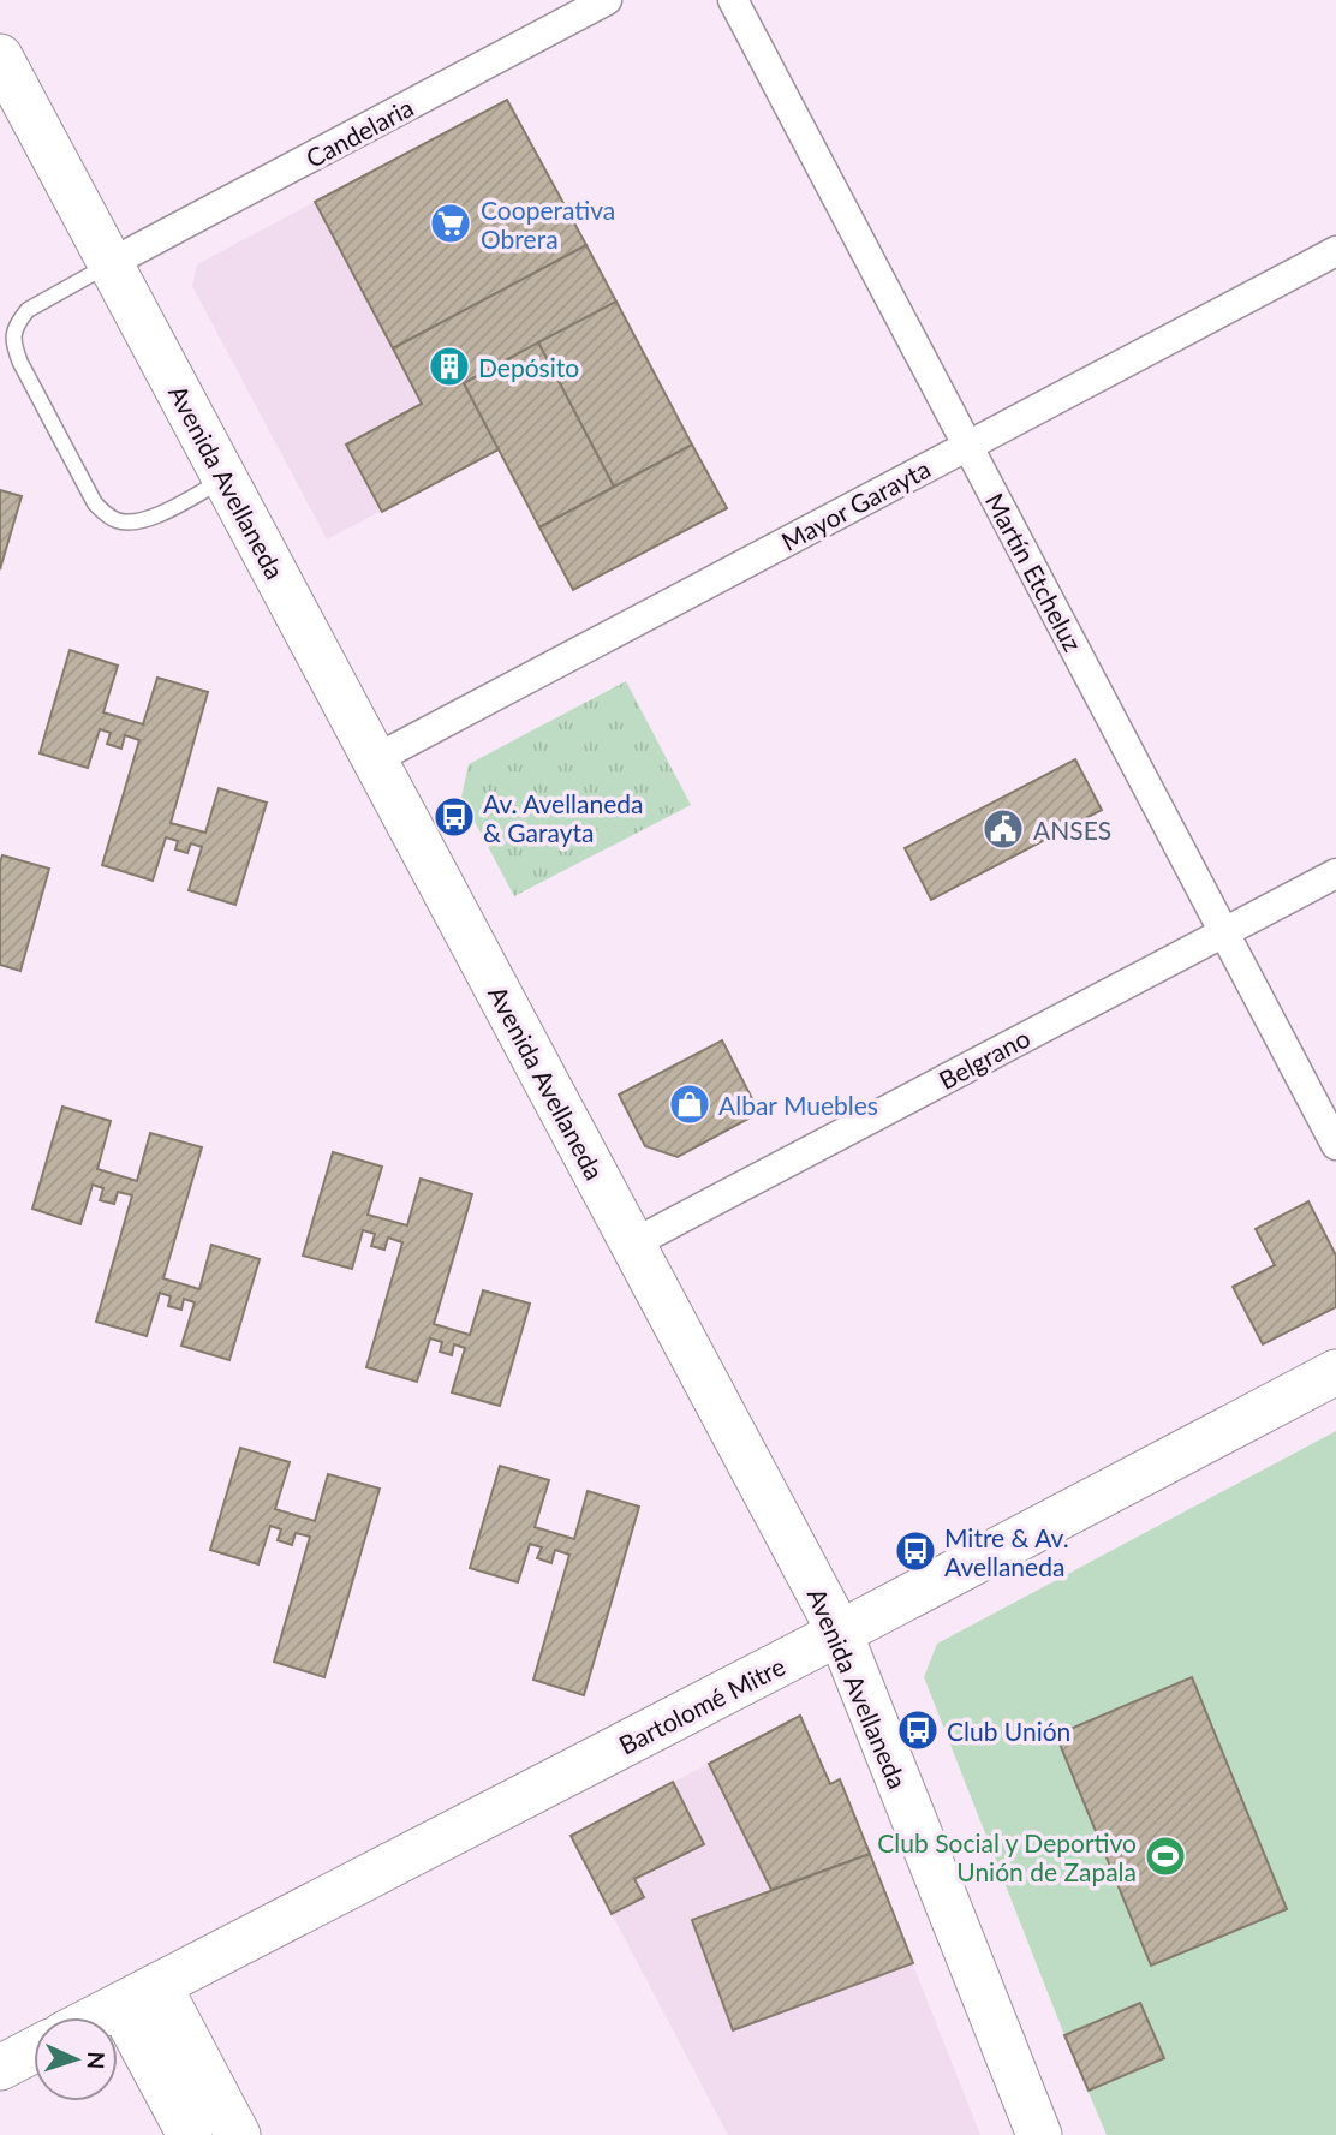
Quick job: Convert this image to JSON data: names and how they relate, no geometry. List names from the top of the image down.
{
  "streets": {
    "main road": ["Avenida Avellaneda", "Bartolomé Mitre"],
    "street": [
      "Candelaria",
      "Mayor Garayta",
      "Martín Etcheluz",
      "Belgrano"
    ]
  },
  "crossings": [
    ["Candelaria", "Avenida Avellaneda"],
    ["Avenida Avellaneda", "Mayor Garayta"],
    ["Avenida Avellaneda", "Belgrano"],
    ["Avenida Avellaneda", "Bartolomé Mitre"],
    ["Mayor Garayta", "Martín Etcheluz"],
    ["Martín Etcheluz", "Belgrano"]
  ],
  "places": {
    "supermarket": ["Cooperativa Obrera"],
    "building": ["Depósito"],
    "bus stop": ["Av. Avellaneda & Garayta", "Mitre & Av. Avellaneda", "Club Unión"],
    "public building": ["ANSES"],
    "shop": ["Albar Muebles"],
    "sports": ["Club Social y Deportivo Unión de Zapala"]
  },
  "north": "right"
}
